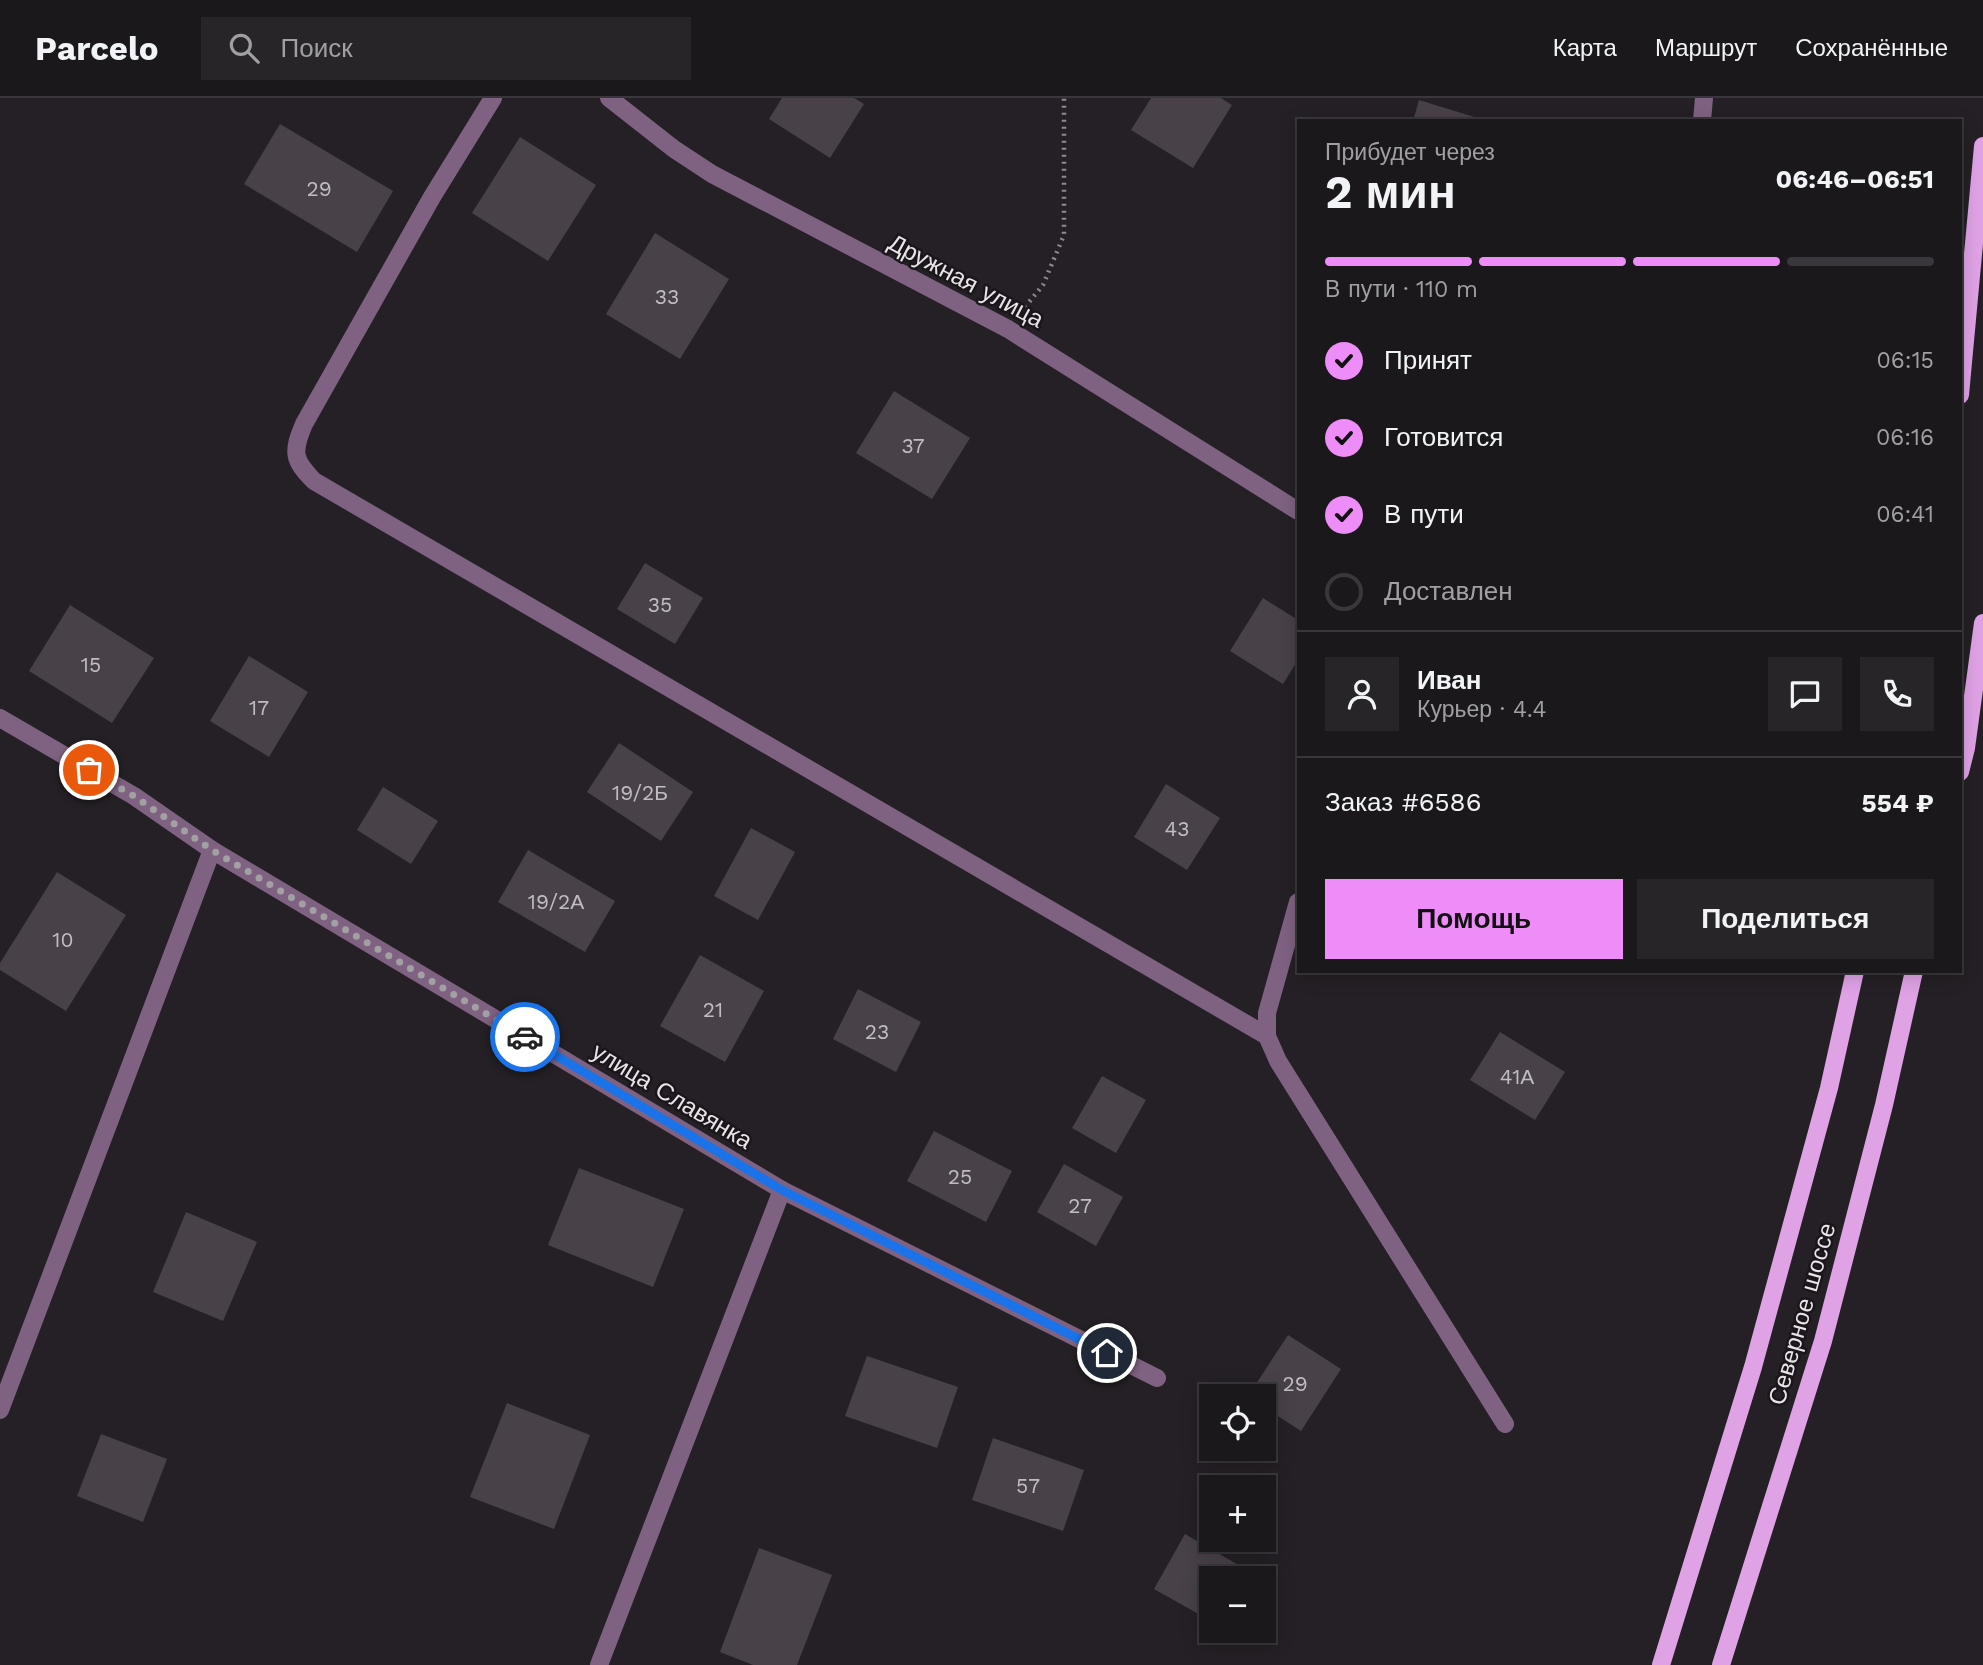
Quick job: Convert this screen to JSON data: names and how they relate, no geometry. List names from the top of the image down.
{
  "streets": {
    "main road": ["Северное шоссе"],
    "street": ["Дружная улица", "улица Славянка"]
  },
  "house_numbers": [
    "29",
    "33",
    "37",
    "35",
    "15",
    "17",
    "19/2Б",
    "43",
    "19/2А",
    "10",
    "21",
    "23",
    "41А",
    "25",
    "27",
    "29",
    "57"
  ],
  "page": {
    "header": "Parcelo",
    "search": "Поиск",
    "nav": ["Карта", "Маршрут", "Сохранённые"],
    "heading": ["2 мин", "Прибудет через", "06:46–06:51"],
    "panel": [
      "Иван",
      "Курьер · 4.4",
      "Заказ #6586",
      "554 ₽"
    ],
    "bar": "В пути · 110 m",
    "list": [
      ["Принят", "06:15"],
      ["Готовится", "06:16"],
      ["В пути", "06:41"],
      "Доставлен"
    ],
    "buttons": ["Помощь", "Поделиться"],
    "map_buttons": ["+", "−"]
  }
}
